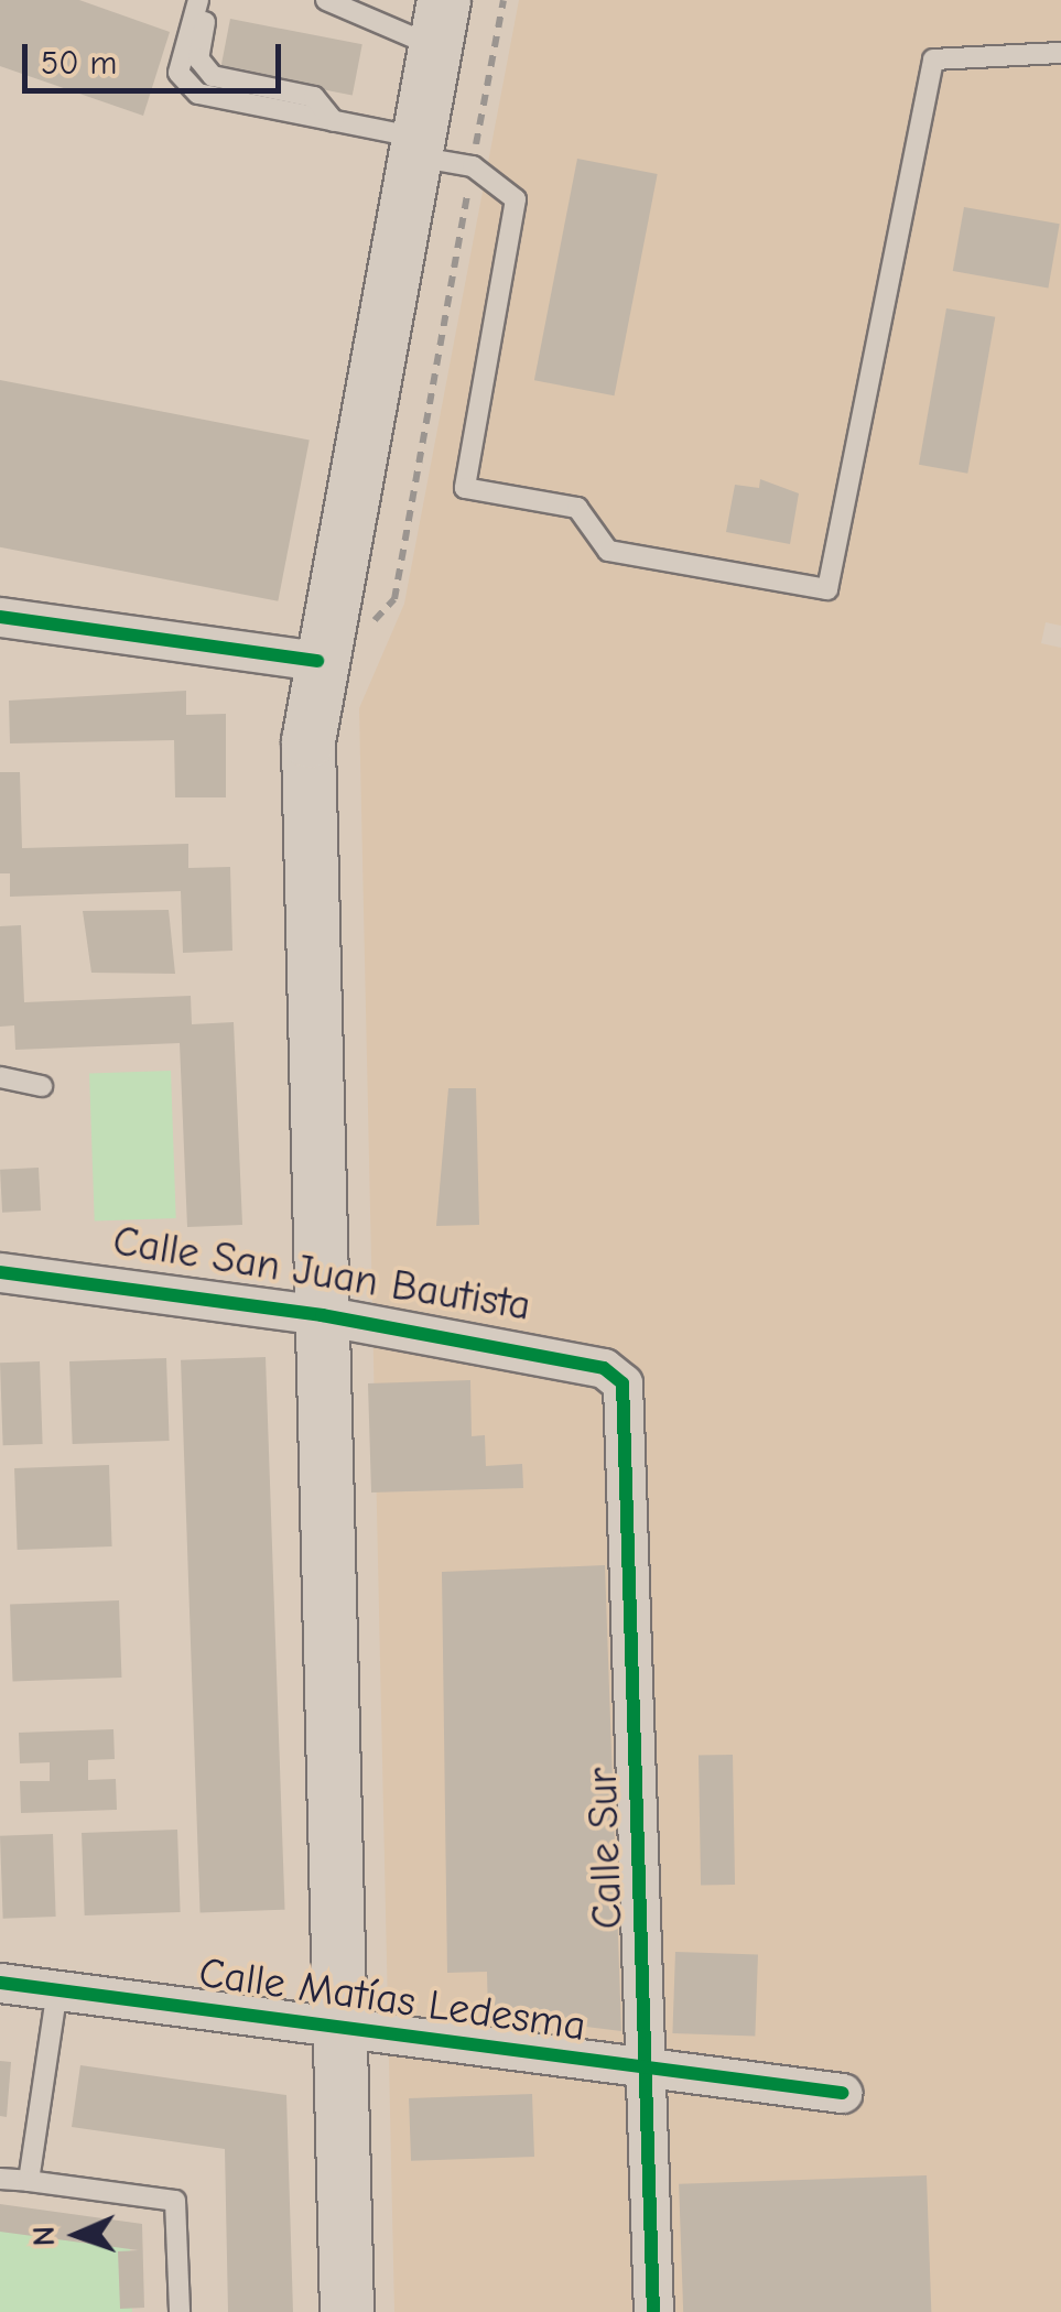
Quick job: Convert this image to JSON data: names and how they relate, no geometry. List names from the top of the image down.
{
  "streets": {
    "street": ["Calle San Juan Bautista", "Calle Sur", "Calle Matías Ledesma"]
  },
  "crossings": [
    ["Calle San Juan Bautista", "Calle Sur"],
    ["Calle Sur", "Calle Matías Ledesma"]
  ],
  "scale_bar": "50 m",
  "north": "left"
}
